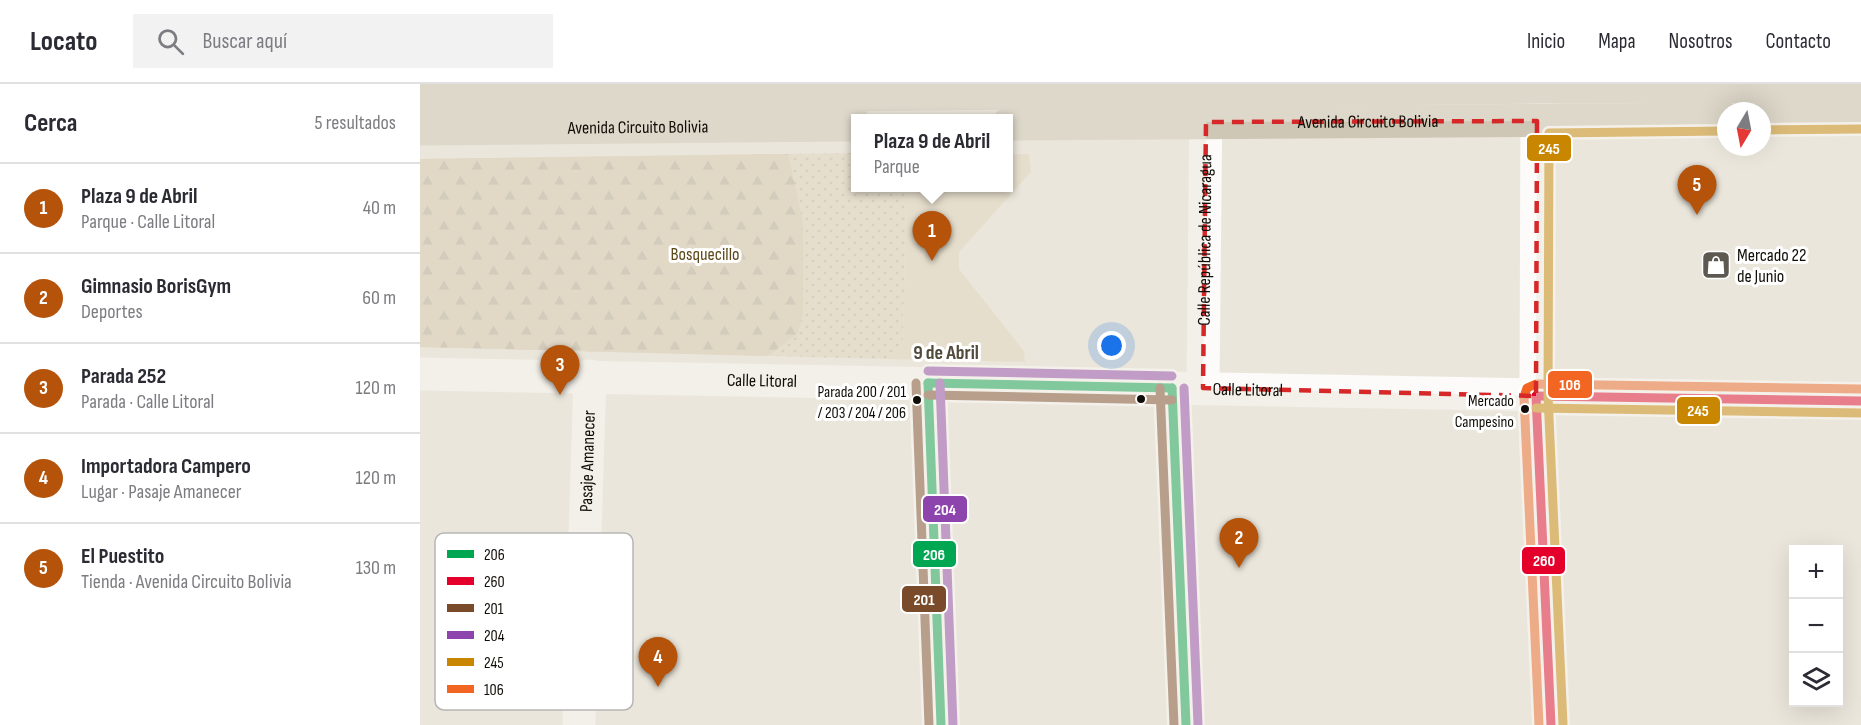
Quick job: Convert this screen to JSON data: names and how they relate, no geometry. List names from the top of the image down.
{
  "streets": {
    "highway": ["Avenida Circuito Bolivia"],
    "street": ["Calle República de Nicaragua", "Calle Litoral", "Pasaje Amanecer"]
  },
  "crossings": [
    ["Avenida Circuito Bolivia", "Calle República de Nicaragua"],
    ["Calle República de Nicaragua", "Calle Litoral"],
    ["Calle Litoral", "Pasaje Amanecer"]
  ],
  "districts": ["9 de Abril"],
  "parks": ["Bosquecillo"],
  "places": {
    "shop": ["Mercado 22 de Junio"],
    "other": ["Parada 200 / 201 / 203 / 204 / 206", "Mercado Campesino"]
  },
  "lines": [
    "transit line 245",
    "transit line 204",
    "transit line 206",
    "transit line 201",
    "transit line 106",
    "transit line 260"
  ],
  "legend": [
    "206",
    "260",
    "201",
    "204",
    "245",
    "106"
  ],
  "north": "bottom",
  "page": {
    "header": "Locato",
    "search": "Buscar aquí",
    "nav": [
      "Inicio",
      "Mapa",
      "Nosotros",
      "Contacto"
    ],
    "heading": ["Cerca", "5 resultados"],
    "popup": ["Plaza 9 de Abril", "Parque"],
    "list": [
      {
        "mark": "1",
        "name": "Plaza 9 de Abril",
        "note": "Parque · Calle Litoral",
        "value": "40 m"
      },
      {
        "mark": "2",
        "name": "Gimnasio BorisGym",
        "note": "Deportes",
        "value": "60 m"
      },
      {
        "mark": "3",
        "name": "Parada 252",
        "note": "Parada · Calle Litoral",
        "value": "120 m"
      },
      {
        "mark": "4",
        "name": "Importadora Campero",
        "note": "Lugar · Pasaje Amanecer",
        "value": "120 m"
      },
      {
        "mark": "5",
        "name": "El Puestito",
        "note": "Tienda · Avenida Circuito Bolivia",
        "value": "130 m"
      }
    ],
    "pins": [
      "5",
      "1",
      "3",
      "2",
      "4"
    ],
    "map_buttons": ["+", "−"]
  }
}
